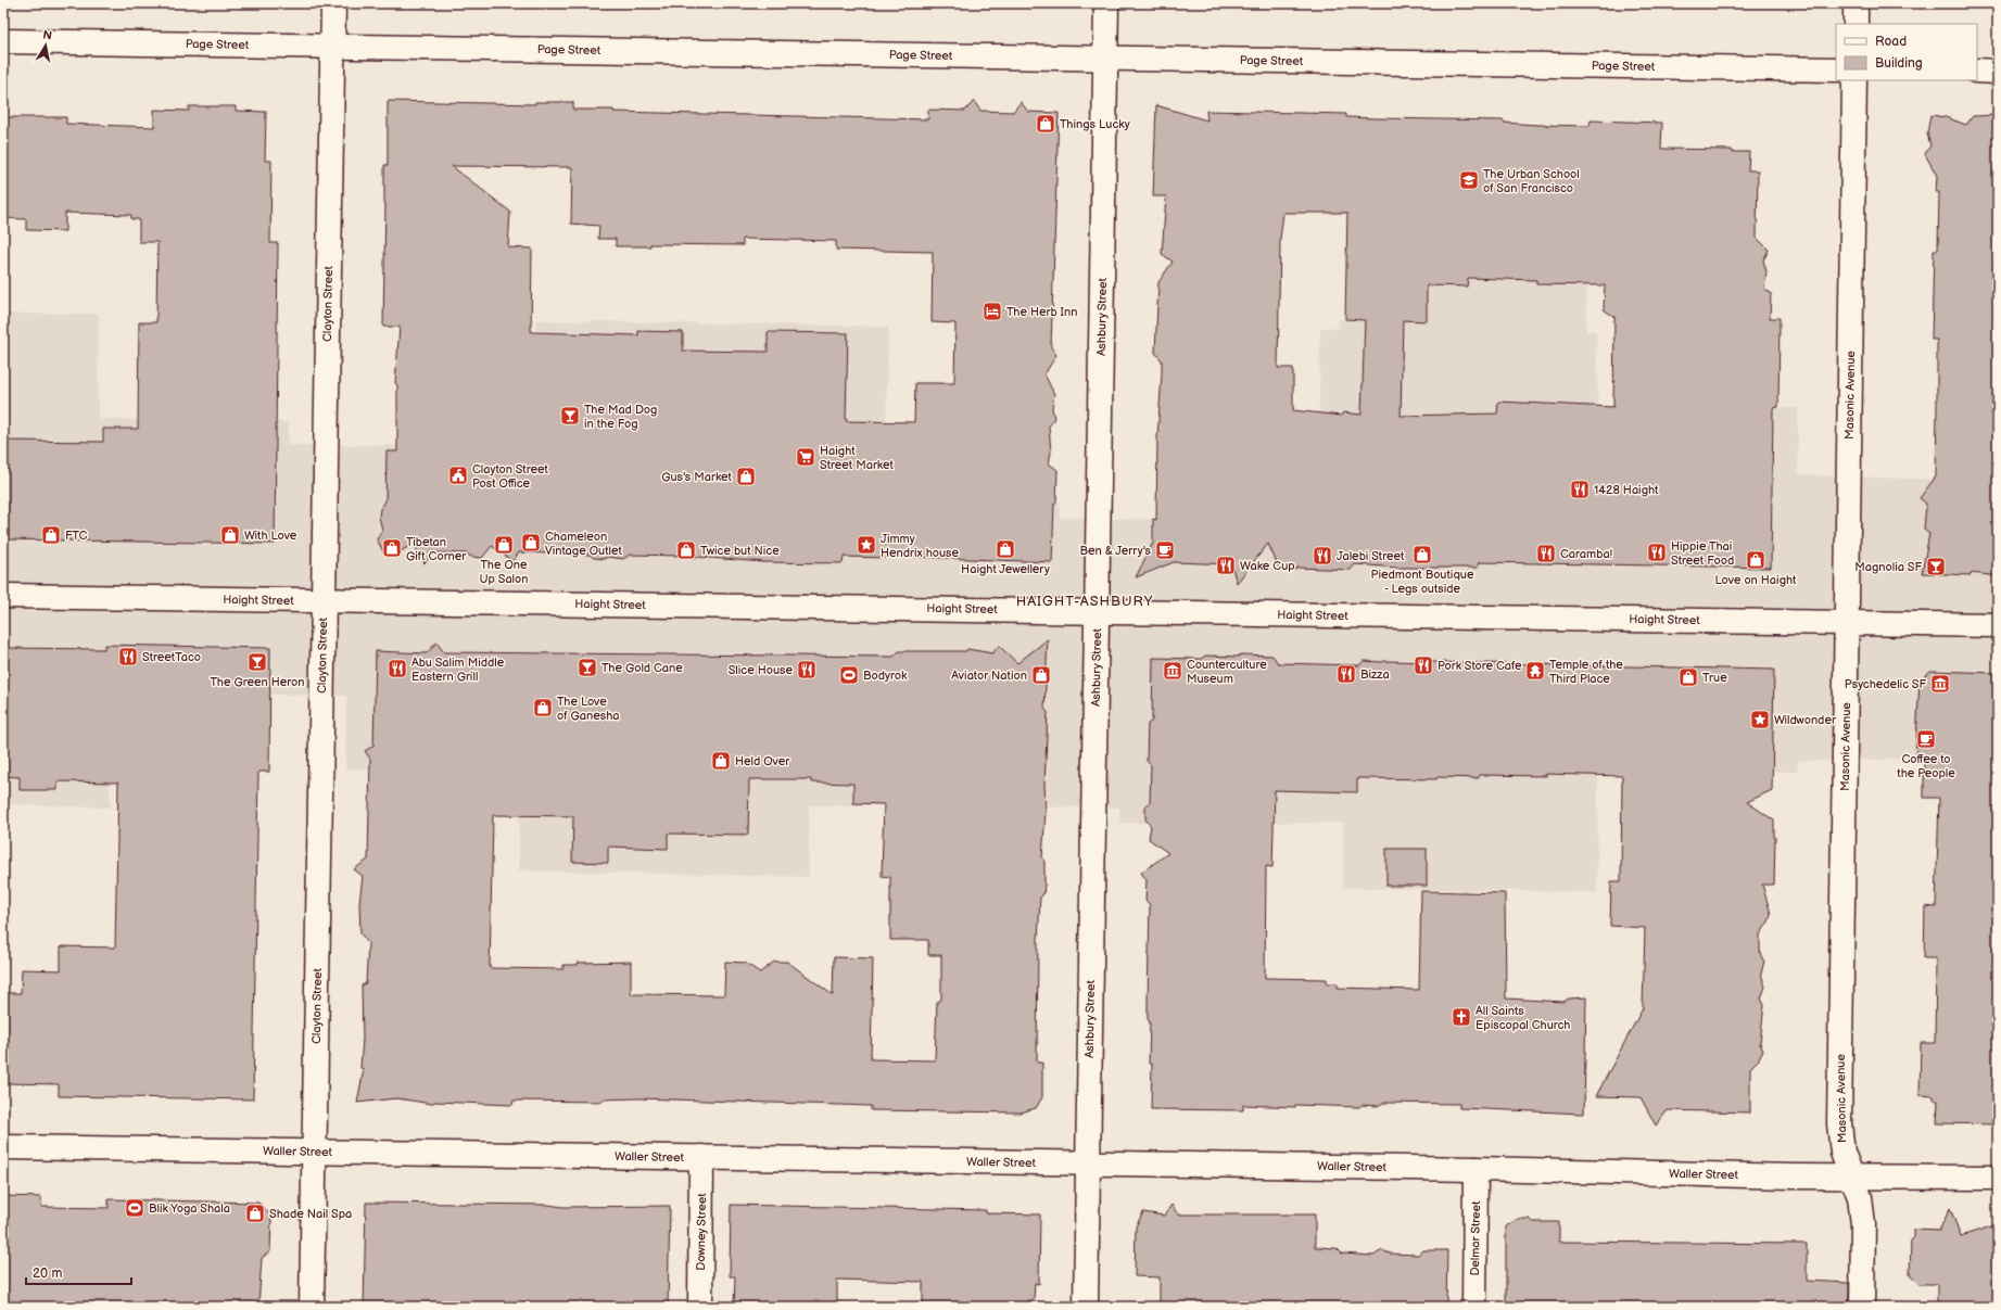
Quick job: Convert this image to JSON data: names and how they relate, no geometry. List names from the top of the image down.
{
  "streets": {
    "street": [
      "Page Street",
      "Clayton Street",
      "Ashbury Street",
      "Masonic Avenue",
      "Haight Street",
      "Waller Street",
      "Downey Street",
      "Delmar Street"
    ]
  },
  "crossings": [
    ["Page Street", "Clayton Street"],
    ["Page Street", "Ashbury Street"],
    ["Clayton Street", "Haight Street"],
    ["Clayton Street", "Waller Street"],
    ["Ashbury Street", "Haight Street"],
    ["Ashbury Street", "Waller Street"],
    ["Masonic Avenue", "Haight Street"],
    ["Masonic Avenue", "Waller Street"],
    ["Waller Street", "Downey Street"],
    ["Waller Street", "Delmar Street"]
  ],
  "districts": ["HAIGHT-ASHBURY"],
  "places": {
    "shop": [
      "Things Lucky",
      "Gus's Market",
      "FTC",
      "With Love",
      "Chameleon Vintage Outlet",
      "The One Up Salon",
      "Tibetan Gift Corner",
      "Haight Jewellery",
      "Twice but Nice",
      "Piedmont Boutique - Legs outside",
      "Love on Haight",
      "Aviator Nation",
      "True",
      "The Love of Ganesha",
      "Held Over",
      "Shade Nail Spa"
    ],
    "school or university": ["The Urban School of San Francisco"],
    "hotel": ["The Herb Inn"],
    "bar": [
      "The Mad Dog in the Fog",
      "Magnolia SF",
      "The Green Heron",
      "The Gold Cane"
    ],
    "supermarket": ["Haight Street Market"],
    "public building": ["Clayton Street Post Office"],
    "restaurant": [
      "1428 Haight",
      "Hippie Thai Street Food",
      "Caramba!",
      "Jalebi Street",
      "Wake Cup",
      "StreetTaco",
      "Pork Store Cafe",
      "Abu Salim Middle Eastern Grill",
      "Slice House",
      "Bizza"
    ],
    "place": ["Jimmy Hendrix house", "Wildwonder"],
    "cafe": ["Ben & Jerry's", "Coffee to the People"],
    "museum": ["Counterculture Museum", "Psychedelic SF"],
    "temple": ["Temple of the Third Place"],
    "sports": ["Bodyrok", "Blik Yoga Shala"],
    "church": ["All Saints Episcopal Church"]
  },
  "legend": ["Road", "Building"],
  "scale_bar": "20 m",
  "north": "top"
}
